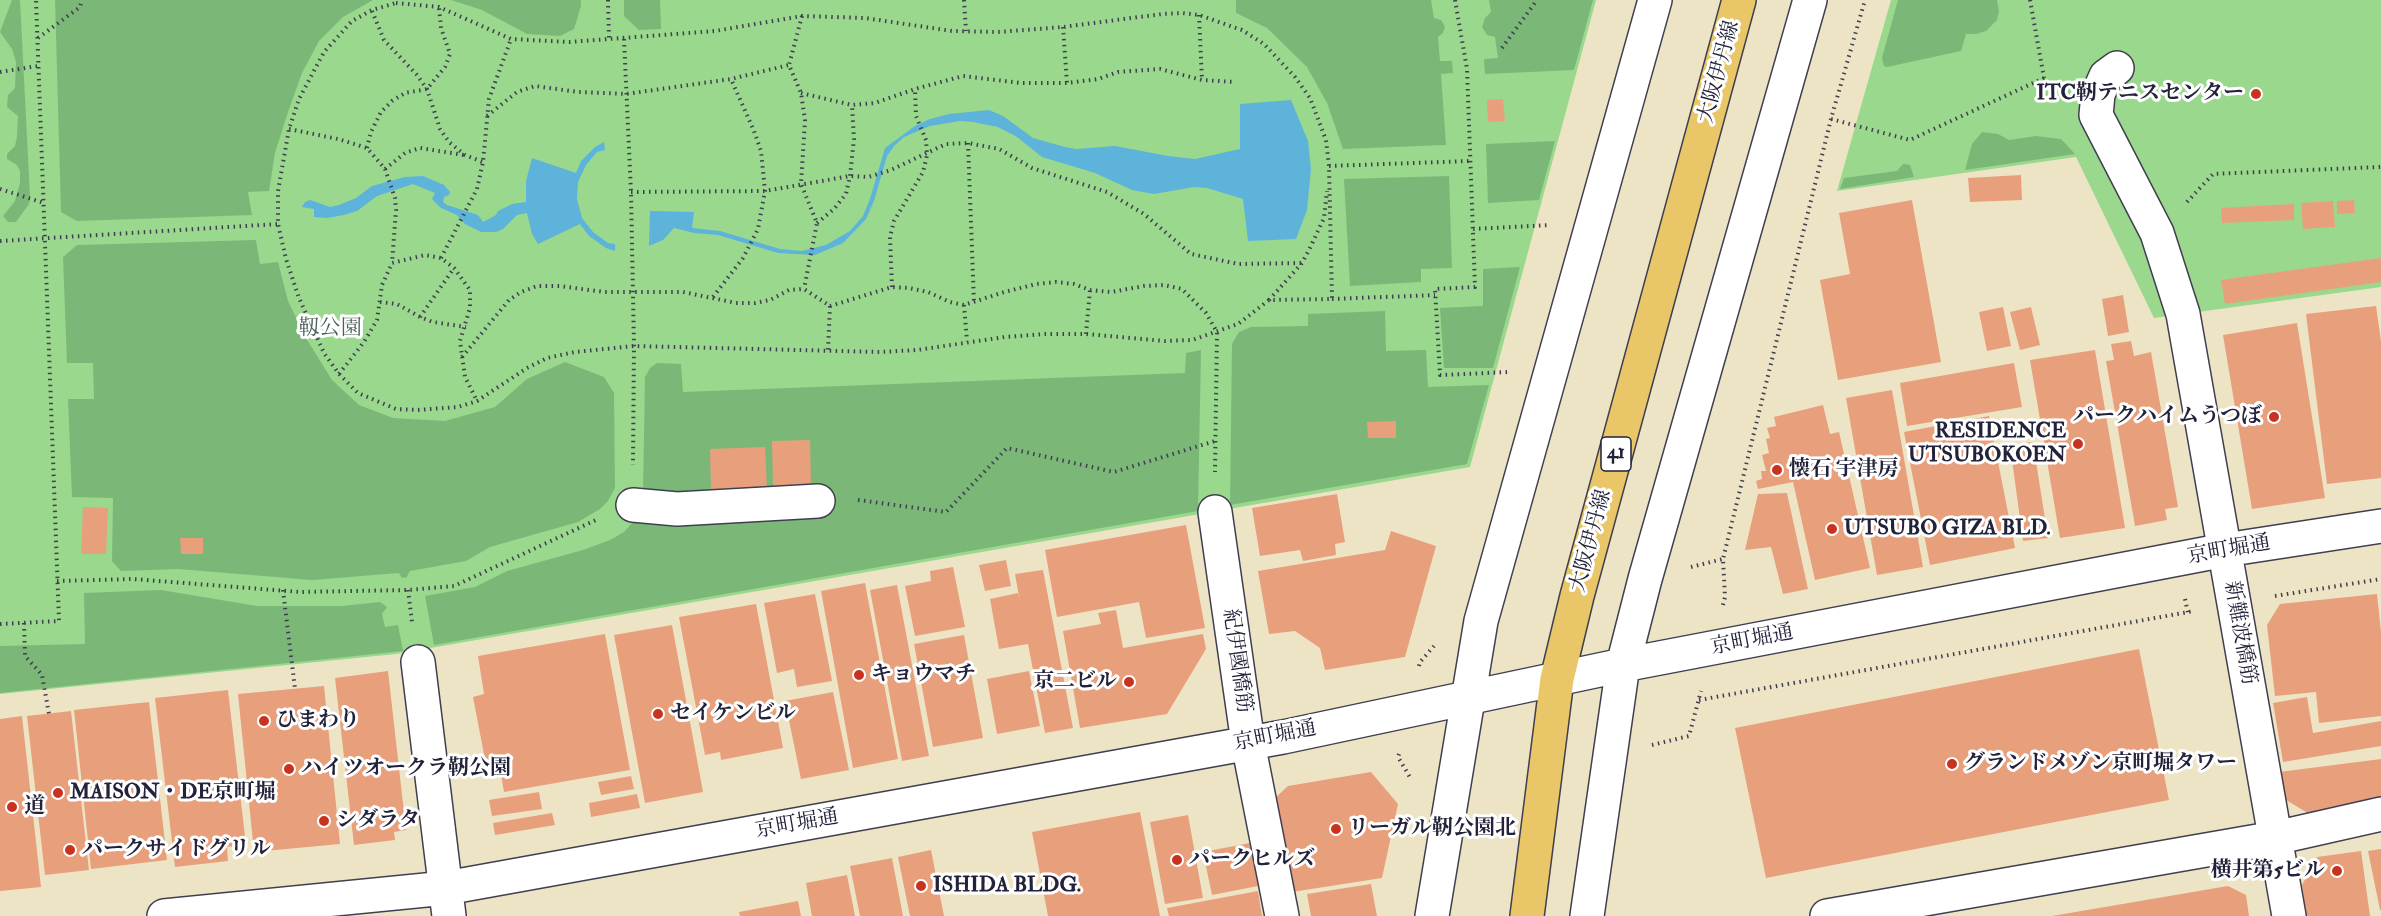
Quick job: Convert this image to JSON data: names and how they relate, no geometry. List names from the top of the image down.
{
  "streets": {
    "main road": ["大阪伊丹線", "41"],
    "street": ["京町堀通", "新難波橋筋", "紀伊國橋筋"]
  },
  "crossings": [
    ["大阪伊丹線", "京町堀通"],
    ["京町堀通", "新難波橋筋"],
    ["京町堀通", "紀伊國橋筋"]
  ],
  "parks": ["靱公園"],
  "places": [
    "ITC靭テニスセンター",
    "パークハイムうつぼ",
    "RESIDENCE UTSUBOKOEN",
    "懐石 宇津房",
    "UTSUBO GIZA BLD.",
    "キョウマチ",
    "京二ビル",
    "セイケンビル",
    "ひまわり",
    "グランドメゾン京町堀タワー",
    "ハイツオークラ靭公園",
    "MAISON・DE京町堀",
    "道",
    "シダラタ",
    "リーガル靭公園北",
    "パークサイドグリル",
    "パークヒルズ",
    "横井第5ビル",
    "ISHIDA BLDG."
  ]
}
